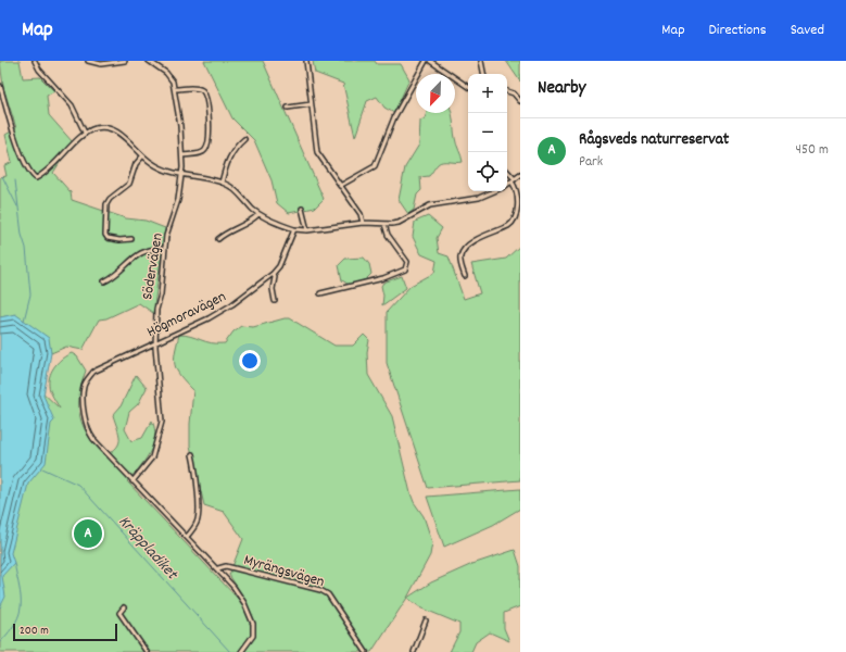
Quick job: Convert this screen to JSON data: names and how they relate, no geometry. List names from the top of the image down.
{
  "streets": {
    "street": ["Södervägen", "Högmoravägen", "Myrängsvägen"]
  },
  "crossings": [
    ["Södervägen", "Högmoravägen"],
    ["Högmoravägen", "Myrängsvägen"]
  ],
  "water": ["Kräppladiket"],
  "scale_bar": "200 m",
  "north": "bottom left",
  "page": {
    "header": "Map",
    "nav": ["Map", "Directions", "Saved"],
    "heading": "Nearby",
    "map_buttons": ["+", "−"],
    "list": [
      {
        "mark": "A",
        "name": "Rågsveds naturreservat",
        "note": "Park",
        "value": "450 m"
      }
    ],
    "pins": "A",
    "scale": "200 m"
  }
}
